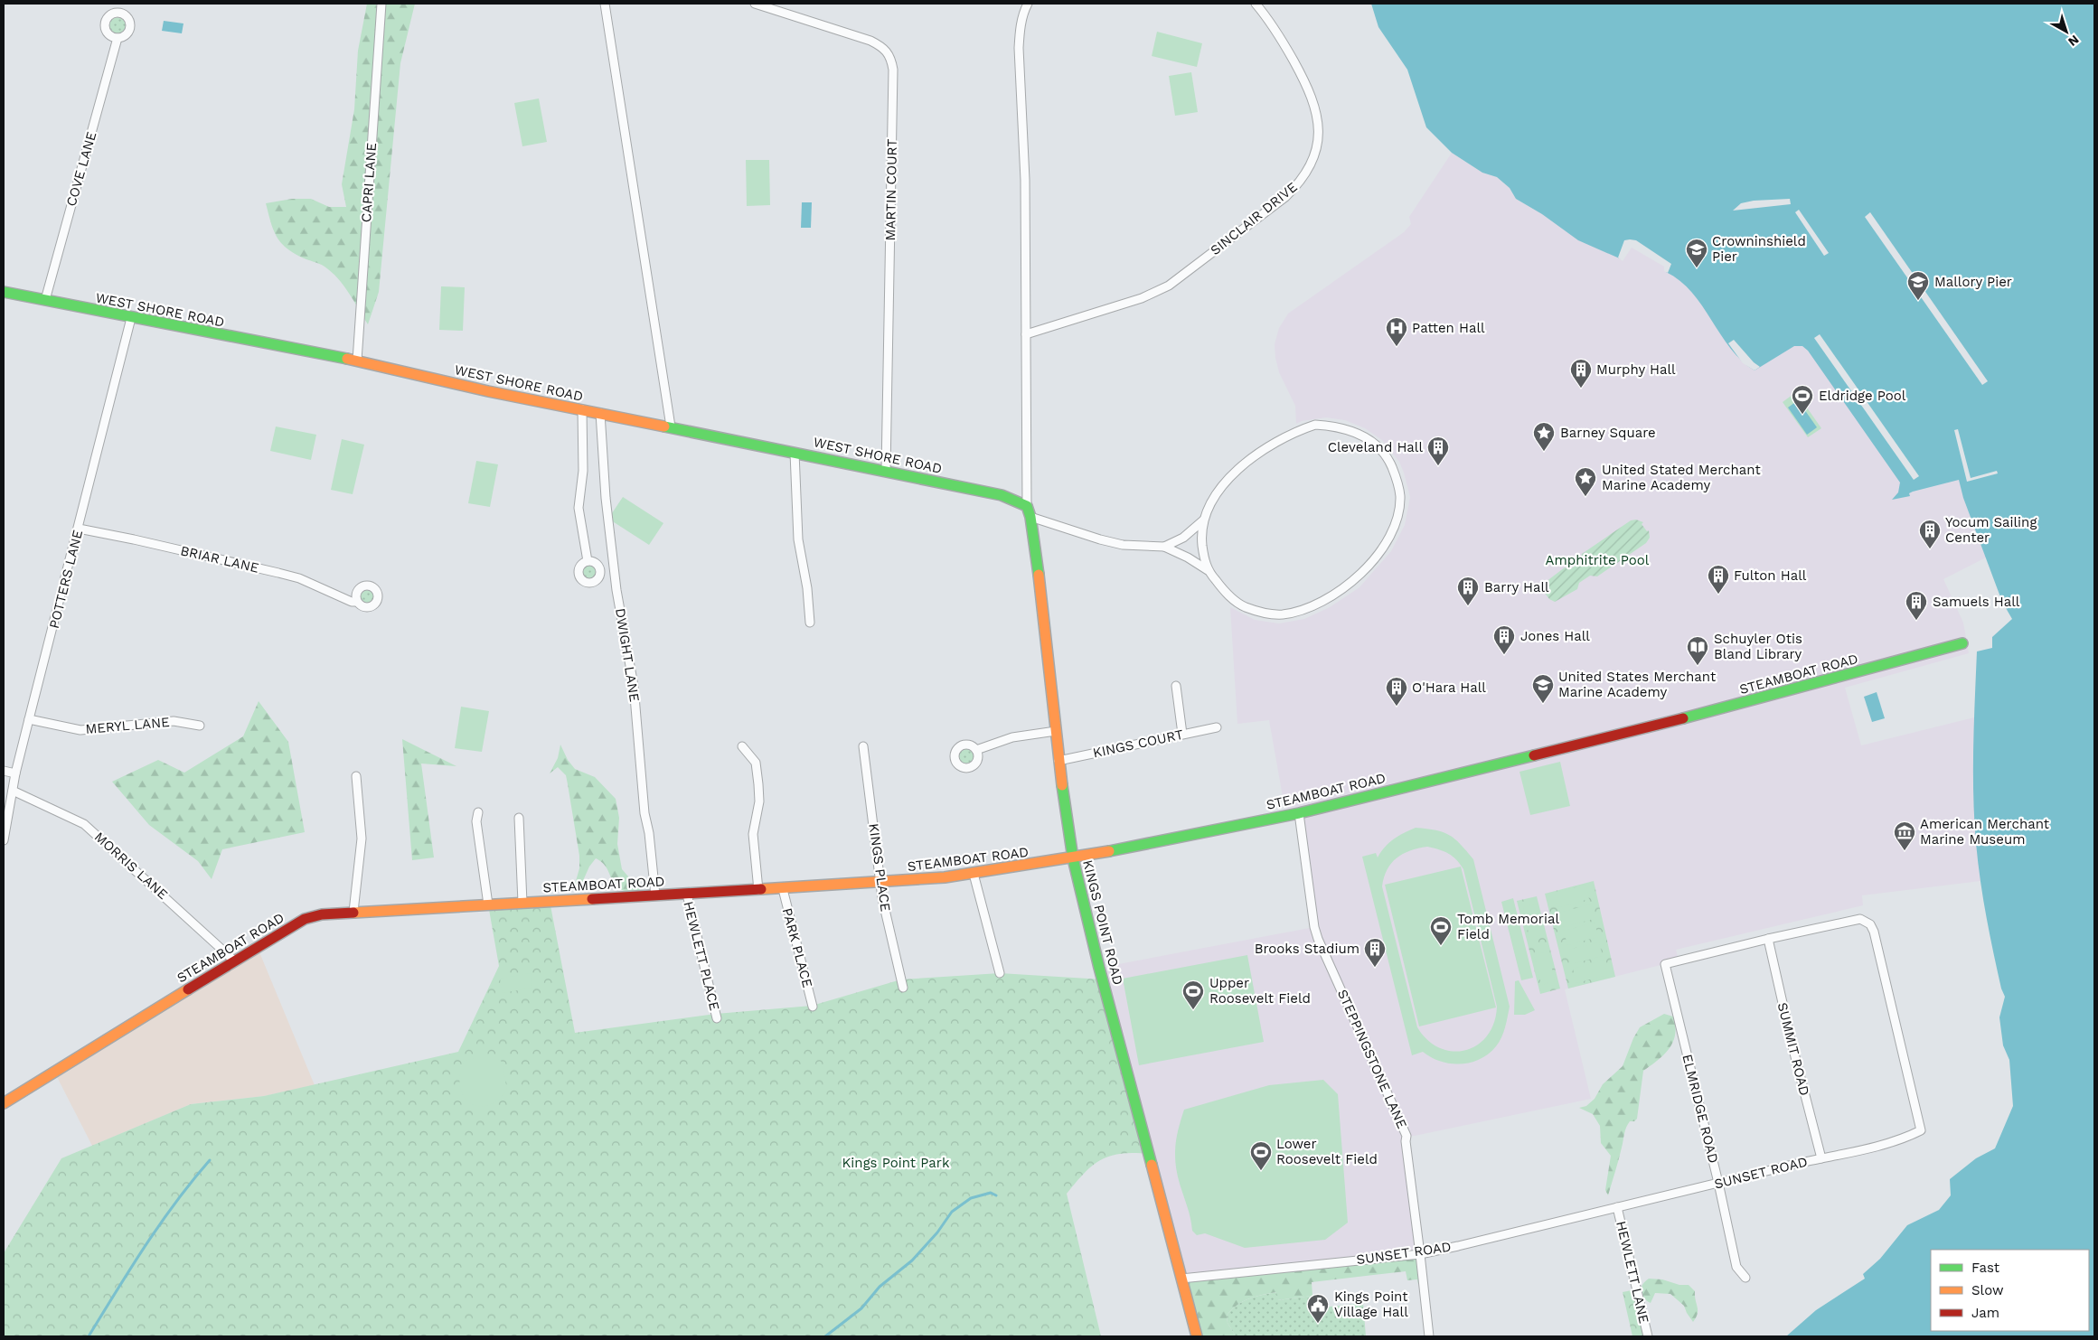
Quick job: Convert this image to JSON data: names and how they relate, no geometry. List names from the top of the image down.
{
  "streets": {
    "street": [
      "COVE LANE",
      "CAPRI LANE",
      "MARTIN COURT",
      "SINCLAIR DRIVE",
      "WEST SHORE ROAD",
      "BRIAR LANE",
      "POTTERS LANE",
      "DWIGHT LANE",
      "STEAMBOAT ROAD",
      "MERYL LANE",
      "KINGS COURT",
      "MORRIS LANE",
      "KINGS PLACE",
      "KINGS POINT ROAD",
      "PARK PLACE",
      "HEWLETT PLACE",
      "SUMMIT ROAD",
      "STEPPINGSTONE LANE",
      "ELMRIDGE ROAD",
      "SUNSET ROAD",
      "HEWLETT LANE"
    ]
  },
  "crossings": [
    ["COVE LANE", "WEST SHORE ROAD"],
    ["CAPRI LANE", "WEST SHORE ROAD"],
    ["MARTIN COURT", "WEST SHORE ROAD"],
    ["WEST SHORE ROAD", "POTTERS LANE"],
    ["WEST SHORE ROAD", "DWIGHT LANE"],
    ["WEST SHORE ROAD", "KINGS POINT ROAD"],
    ["BRIAR LANE", "POTTERS LANE"],
    ["POTTERS LANE", "MERYL LANE"],
    ["POTTERS LANE", "MORRIS LANE"],
    ["DWIGHT LANE", "STEAMBOAT ROAD"],
    ["STEAMBOAT ROAD", "MORRIS LANE"],
    ["STEAMBOAT ROAD", "KINGS PLACE"],
    ["STEAMBOAT ROAD", "KINGS POINT ROAD"],
    ["STEAMBOAT ROAD", "PARK PLACE"],
    ["STEAMBOAT ROAD", "HEWLETT PLACE"],
    ["STEAMBOAT ROAD", "STEPPINGSTONE LANE"],
    ["KINGS COURT", "KINGS POINT ROAD"],
    ["KINGS POINT ROAD", "SUNSET ROAD"],
    ["SUMMIT ROAD", "SUNSET ROAD"],
    ["STEPPINGSTONE LANE", "SUNSET ROAD"],
    ["ELMRIDGE ROAD", "SUNSET ROAD"],
    ["SUNSET ROAD", "HEWLETT LANE"]
  ],
  "parks": ["Amphitrite Pool", "Kings Point Park"],
  "places": {
    "school or university": ["Crowninshield Pier", "Mallory Pier", "United States Merchant Marine Academy"],
    "hospital": ["Patten Hall"],
    "building": [
      "Murphy Hall",
      "Cleveland Hall",
      "Yocum Sailing Center",
      "Fulton Hall",
      "Barry Hall",
      "Samuels Hall",
      "Jones Hall",
      "O'Hara Hall",
      "Brooks Stadium"
    ],
    "sports": [
      "Eldridge Pool",
      "Tomb Memorial Field",
      "Upper Roosevelt Field",
      "Lower Roosevelt Field"
    ],
    "place": ["Barney Square", "United Stated Merchant Marine Academy"],
    "library": ["Schuyler Otis Bland Library"],
    "museum": ["American Merchant Marine Museum"],
    "public building": ["Kings Point Village Hall"]
  },
  "legend": ["Fast", "Slow", "Jam"],
  "north": "bottom right"
}
